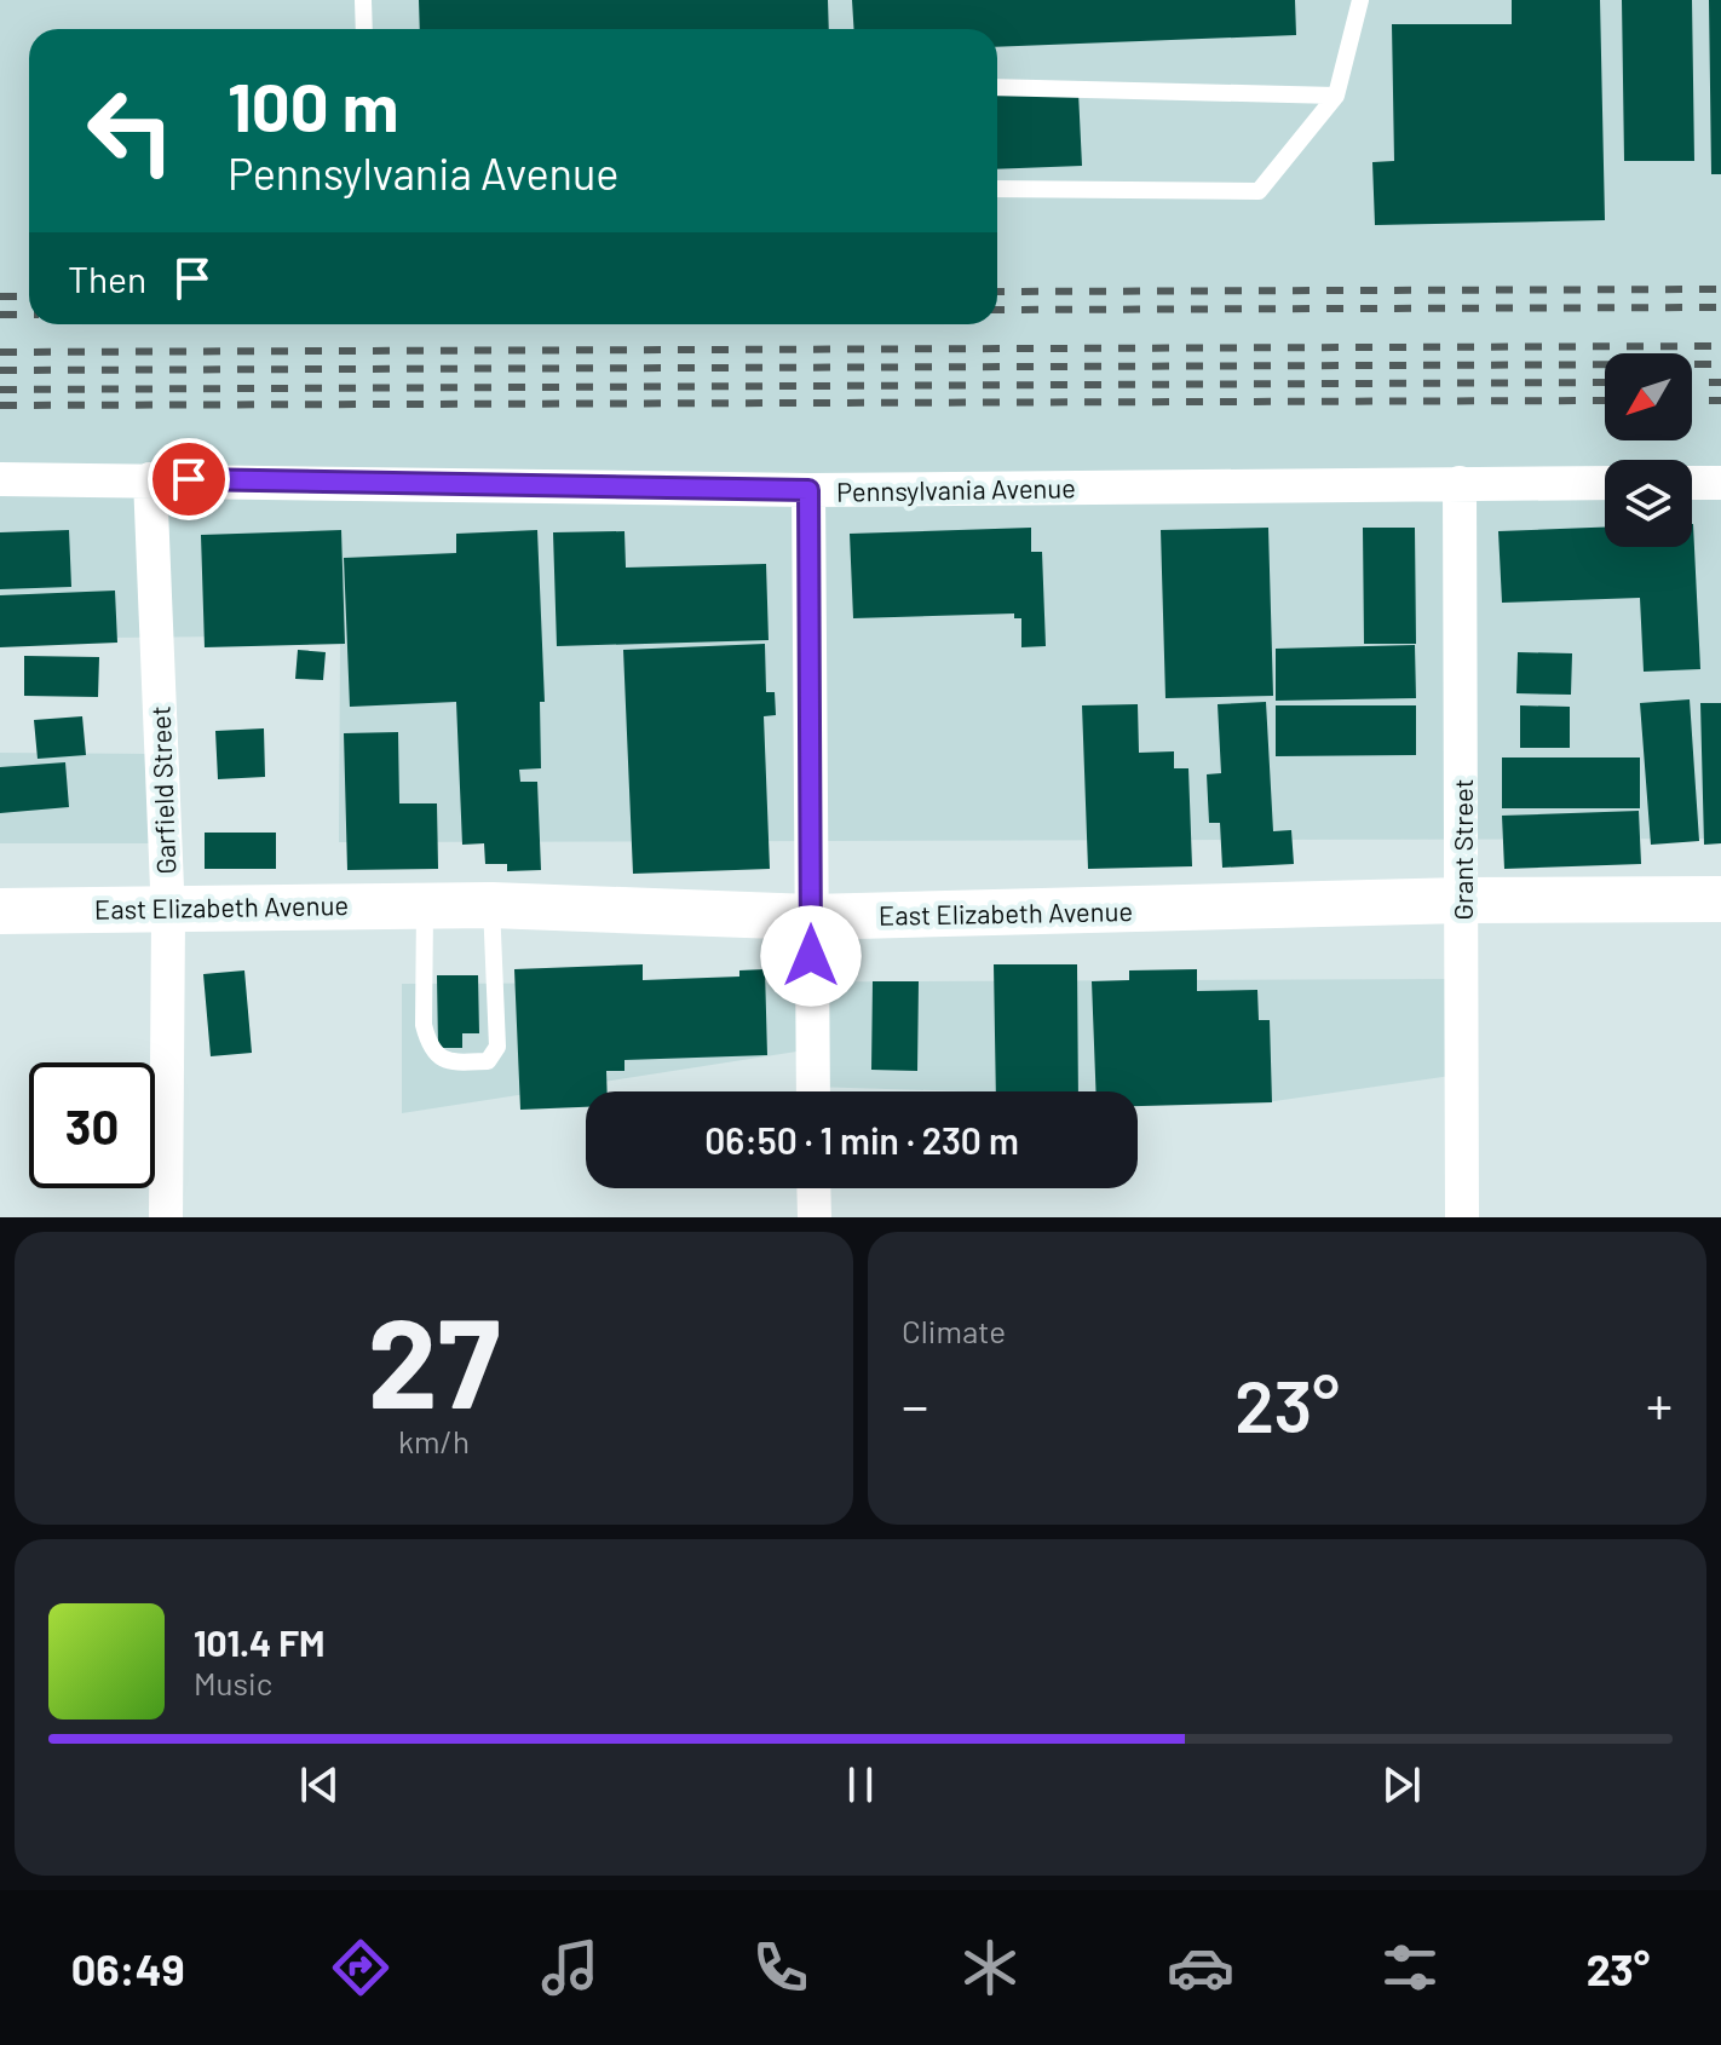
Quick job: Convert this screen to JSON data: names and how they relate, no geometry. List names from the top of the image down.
{
  "streets": {
    "street": [
      "Pennsylvania Avenue",
      "Garfield Street",
      "Grant Street",
      "East Elizabeth Avenue"
    ]
  },
  "crossings": [
    ["Pennsylvania Avenue", "Garfield Street"],
    ["Pennsylvania Avenue", "Grant Street"],
    ["Garfield Street", "East Elizabeth Avenue"],
    ["Grant Street", "East Elizabeth Avenue"]
  ],
  "north": "bottom left",
  "page": {
    "turn": ["100 m", "Pennsylvania Avenue"],
    "then": "Then",
    "limit": "30",
    "trip": "06:50 · 1 min · 230 m",
    "tile": [
      ["27", "km/h"],
      "Climate"
    ],
    "heat": ["−", "23°", "+"],
    "song": ["101.4 FM", "Music"],
    "tabs": ["06:49", "23°"]
  }
}
